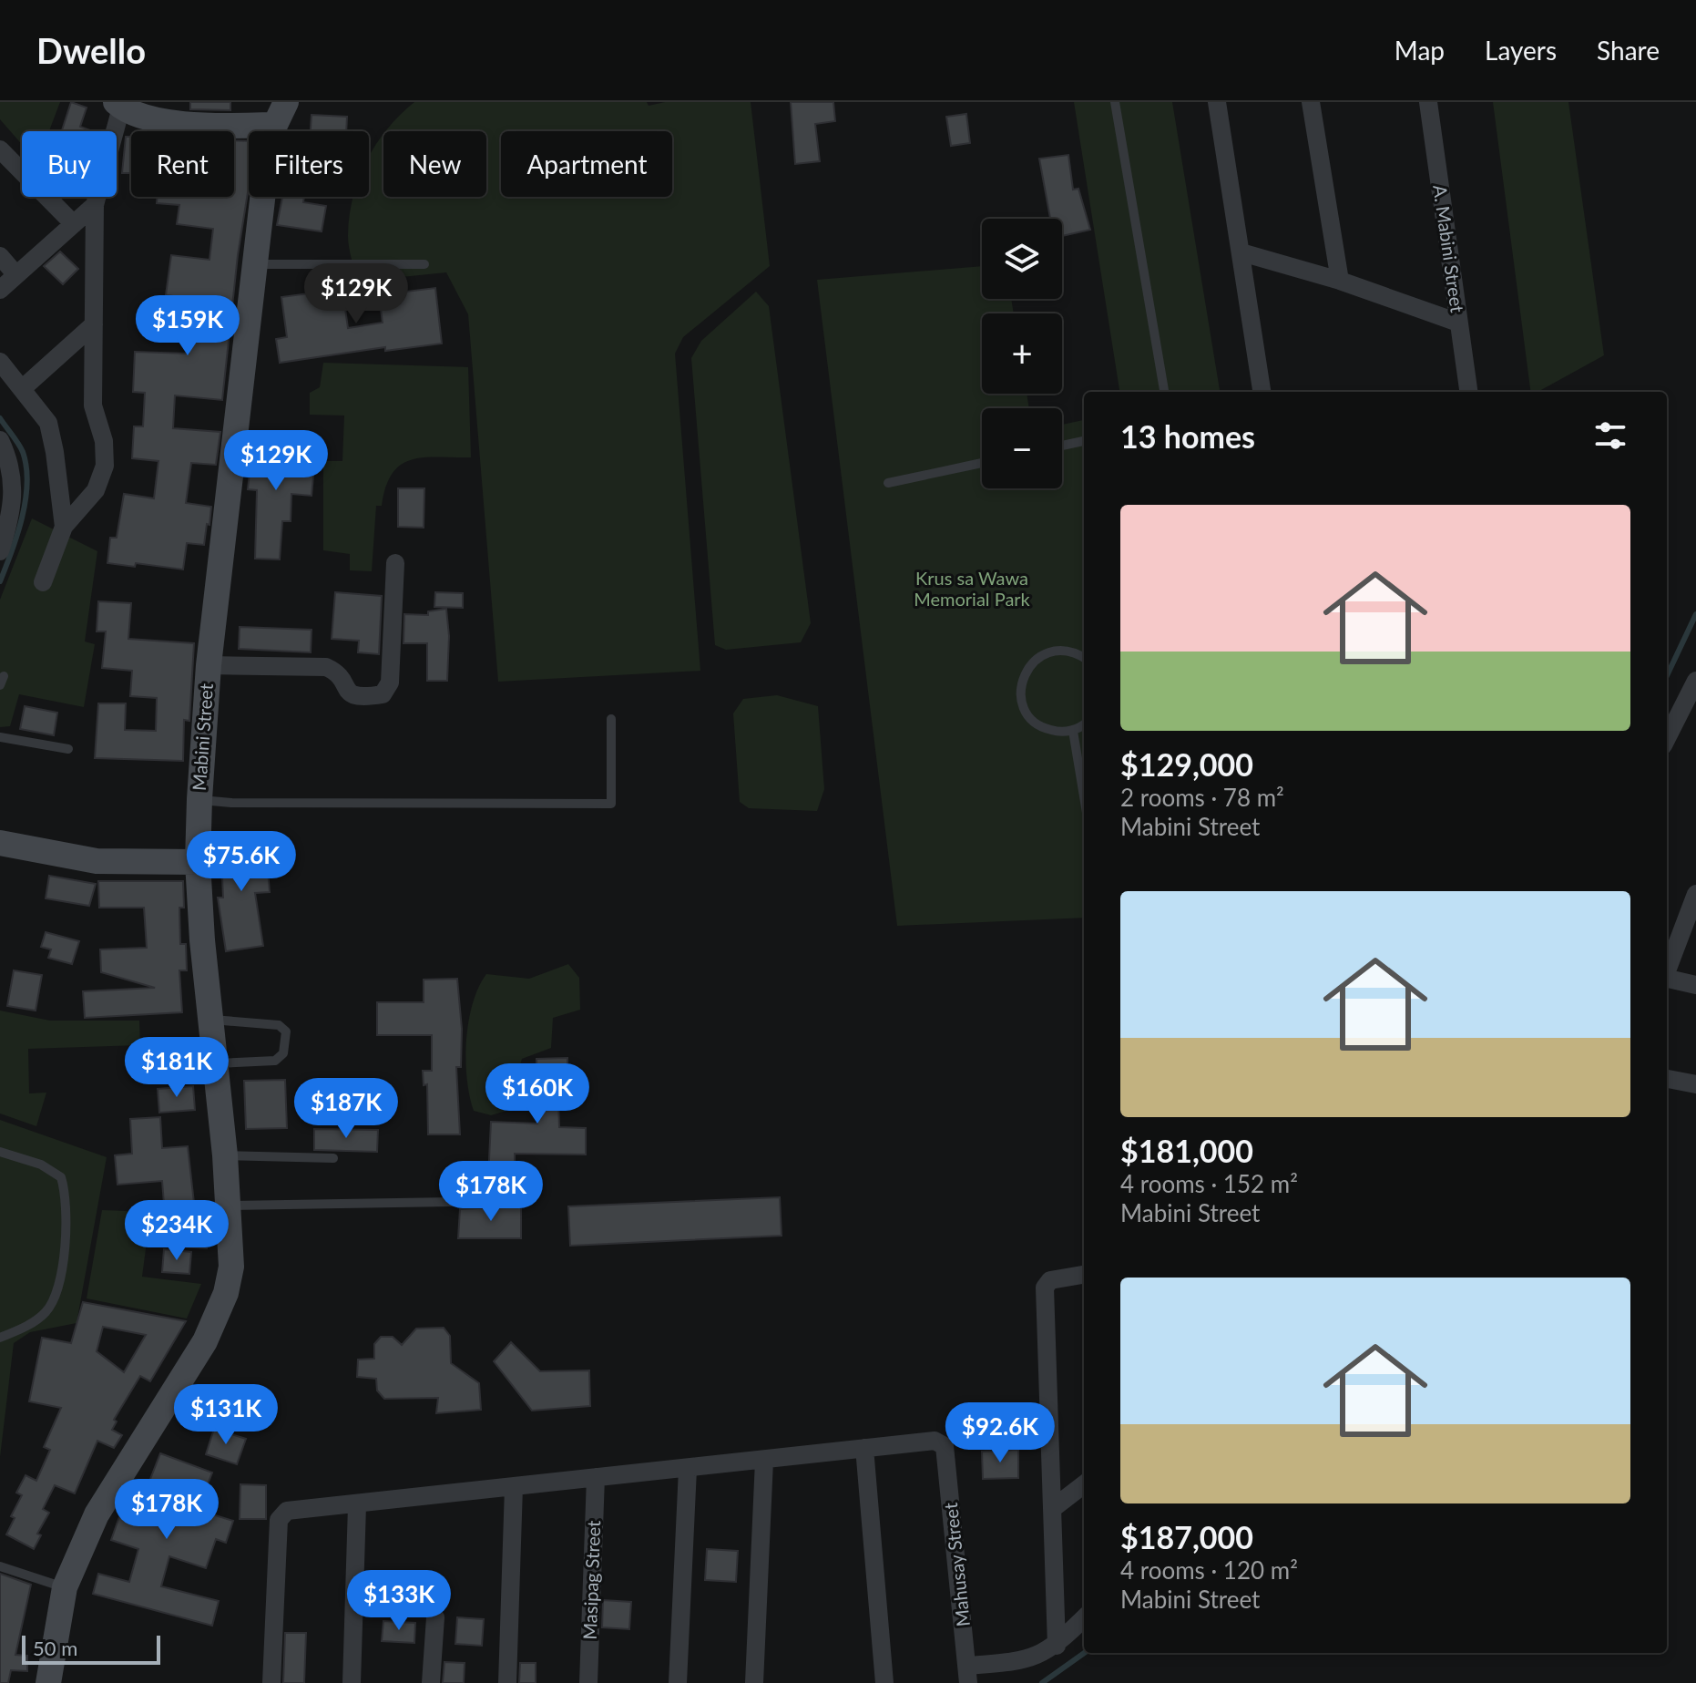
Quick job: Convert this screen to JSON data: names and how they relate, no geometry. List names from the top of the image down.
{
  "streets": {
    "main road": ["Mabini Street"],
    "street": ["A. Mabini Street", "Mahusay Street", "Masipag Street"]
  },
  "parks": ["Krus sa Wawa Memorial Park"],
  "scale_bar": "50 m",
  "page": {
    "header": "Dwello",
    "nav": ["Map", "Layers", "Share"],
    "chip": [
      "Buy",
      "Rent",
      "Filters",
      "New",
      "Apartment"
    ],
    "map_buttons": ["+", "−"],
    "price": [
      "$129K",
      "$159K",
      "$129K",
      "$75.6K",
      "$181K",
      "$160K",
      "$187K",
      "$178K",
      "$234K",
      "$131K",
      "$92.6K",
      "$178K",
      "$133K"
    ],
    "heading": "13 homes",
    "list": [
      {
        "name": "$129,000",
        "note": "2 rooms · 78 m² · Mabini Street"
      },
      {
        "name": "$181,000",
        "note": "4 rooms · 152 m² · Mabini Street"
      },
      {
        "name": "$187,000",
        "note": "4 rooms · 120 m² · Mabini Street"
      }
    ],
    "scale": "50 m"
  }
}
